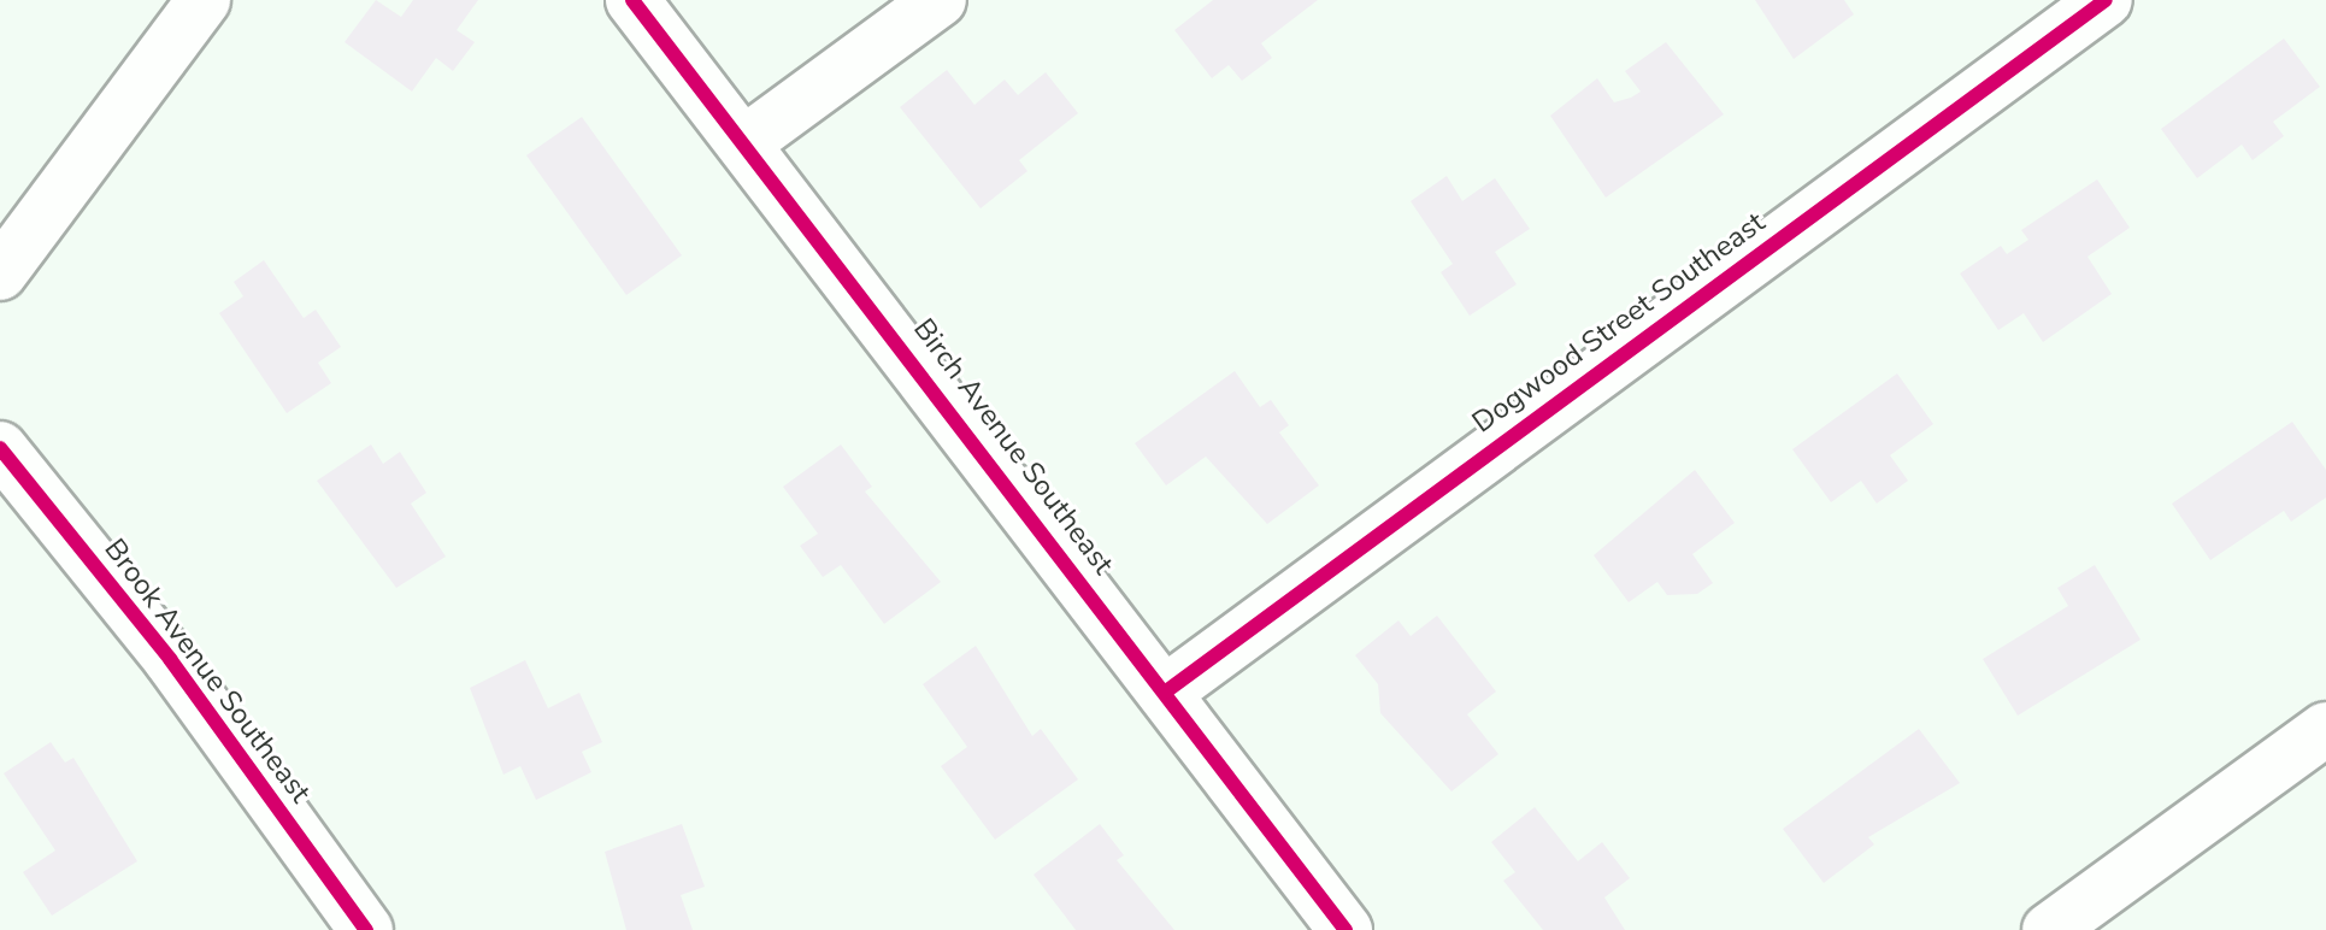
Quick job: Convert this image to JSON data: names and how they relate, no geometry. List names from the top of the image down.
{
  "streets": {
    "street": ["Dogwood Street Southeast", "Birch Avenue Southeast", "Brook Avenue Southeast"]
  },
  "crossings": [
    ["Dogwood Street Southeast", "Birch Avenue Southeast"]
  ]
}
